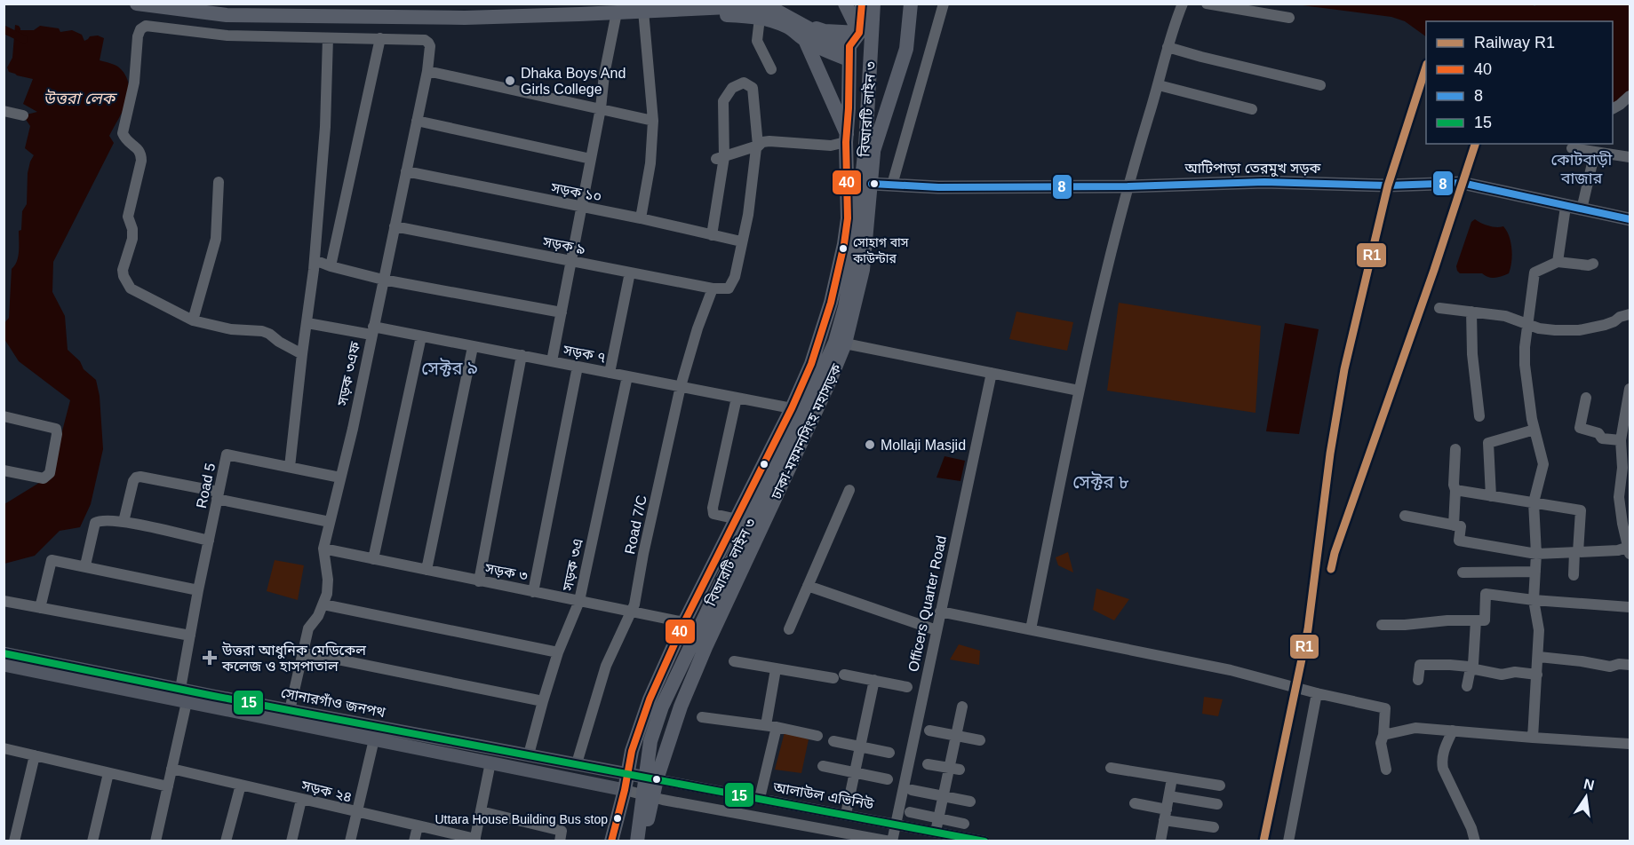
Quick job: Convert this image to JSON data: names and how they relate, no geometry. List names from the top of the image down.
{
  "streets": {
    "highway": ["বিআরটি লাইন ৩", "ঢাকা-ময়মনসিংহ মহাসড়ক"],
    "main road": ["আটিপাড়া তেরমুখ সড়ক", "সোনারগাঁও জনপথ"],
    "street": [
      "সড়ক ১০",
      "সড়ক ৯",
      "সড়ক ৭",
      "সড়ক ৩এফ",
      "Road 5",
      "Road 7/C",
      "সড়ক ৩এ",
      "সড়ক ৩",
      "Officers Quarter Road",
      "সড়ক ২৪",
      "আলাউল এভিনিউ"
    ]
  },
  "crossings": [
    ["বিআরটি লাইন ৩", "ঢাকা-ময়মনসিংহ মহাসড়ক"],
    ["বিআরটি লাইন ৩", "সোনারগাঁও জনপথ"],
    ["বিআরটি লাইন ৩", "আলাউল এভিনিউ"],
    ["আটিপাড়া তেরমুখ সড়ক", "ঢাকা-ময়মনসিংহ মহাসড়ক"],
    ["সড়ক ১০", "সড়ক ৯"],
    ["সড়ক ১০", "সড়ক ৩এফ"],
    ["সড়ক ৯", "সড়ক ৩এফ"],
    ["সড়ক ৯", "Road 7/C"],
    ["সড়ক ৭", "সড়ক ৩এফ"],
    ["সড়ক ৭", "ঢাকা-ময়মনসিংহ মহাসড়ক"],
    ["সড়ক ৭", "Road 7/C"],
    ["সড়ক ৭", "সড়ক ৩এ"],
    ["সড়ক ৩এফ", "Road 5"],
    ["সড়ক ৩এফ", "সড়ক ৩"],
    ["সড়ক ৩এফ", "সোনারগাঁও জনপথ"],
    ["ঢাকা-ময়মনসিংহ মহাসড়ক", "সড়ক ৩"],
    ["ঢাকা-ময়মনসিংহ মহাসড়ক", "সোনারগাঁও জনপথ"],
    ["ঢাকা-ময়মনসিংহ মহাসড়ক", "আলাউল এভিনিউ"],
    ["Road 5", "সোনারগাঁও জনপথ"],
    ["Road 7/C", "সড়ক ৩"],
    ["Road 7/C", "সোনারগাঁও জনপথ"],
    ["সড়ক ৩এ", "সড়ক ৩"],
    ["সড়ক ৩এ", "সোনারগাঁও জনপথ"],
    ["Officers Quarter Road", "আলাউল এভিনিউ"],
    ["সোনারগাঁও জনপথ", "আলাউল এভিনিউ"]
  ],
  "districts": ["কোটবাড়ী বাজার", "সেক্টর ৯", "সেক্টর ৮"],
  "water": ["উত্তরা লেক"],
  "places": {
    "other": [
      "Dhaka Boys And Girls College",
      "সোহাগ বাস কাউন্টার",
      "Mollaji Masjid",
      "Uttara House Building Bus stop"
    ],
    "health": ["উত্তরা আধুনিক মেডিকেল কলেজ ও হাসপাতাল"]
  },
  "lines": [
    "transit line 40",
    "rail line R1",
    "transit line 8",
    "transit line 15"
  ],
  "legend": [
    "Railway R1",
    "40",
    "8",
    "15"
  ],
  "north": "top"
}
